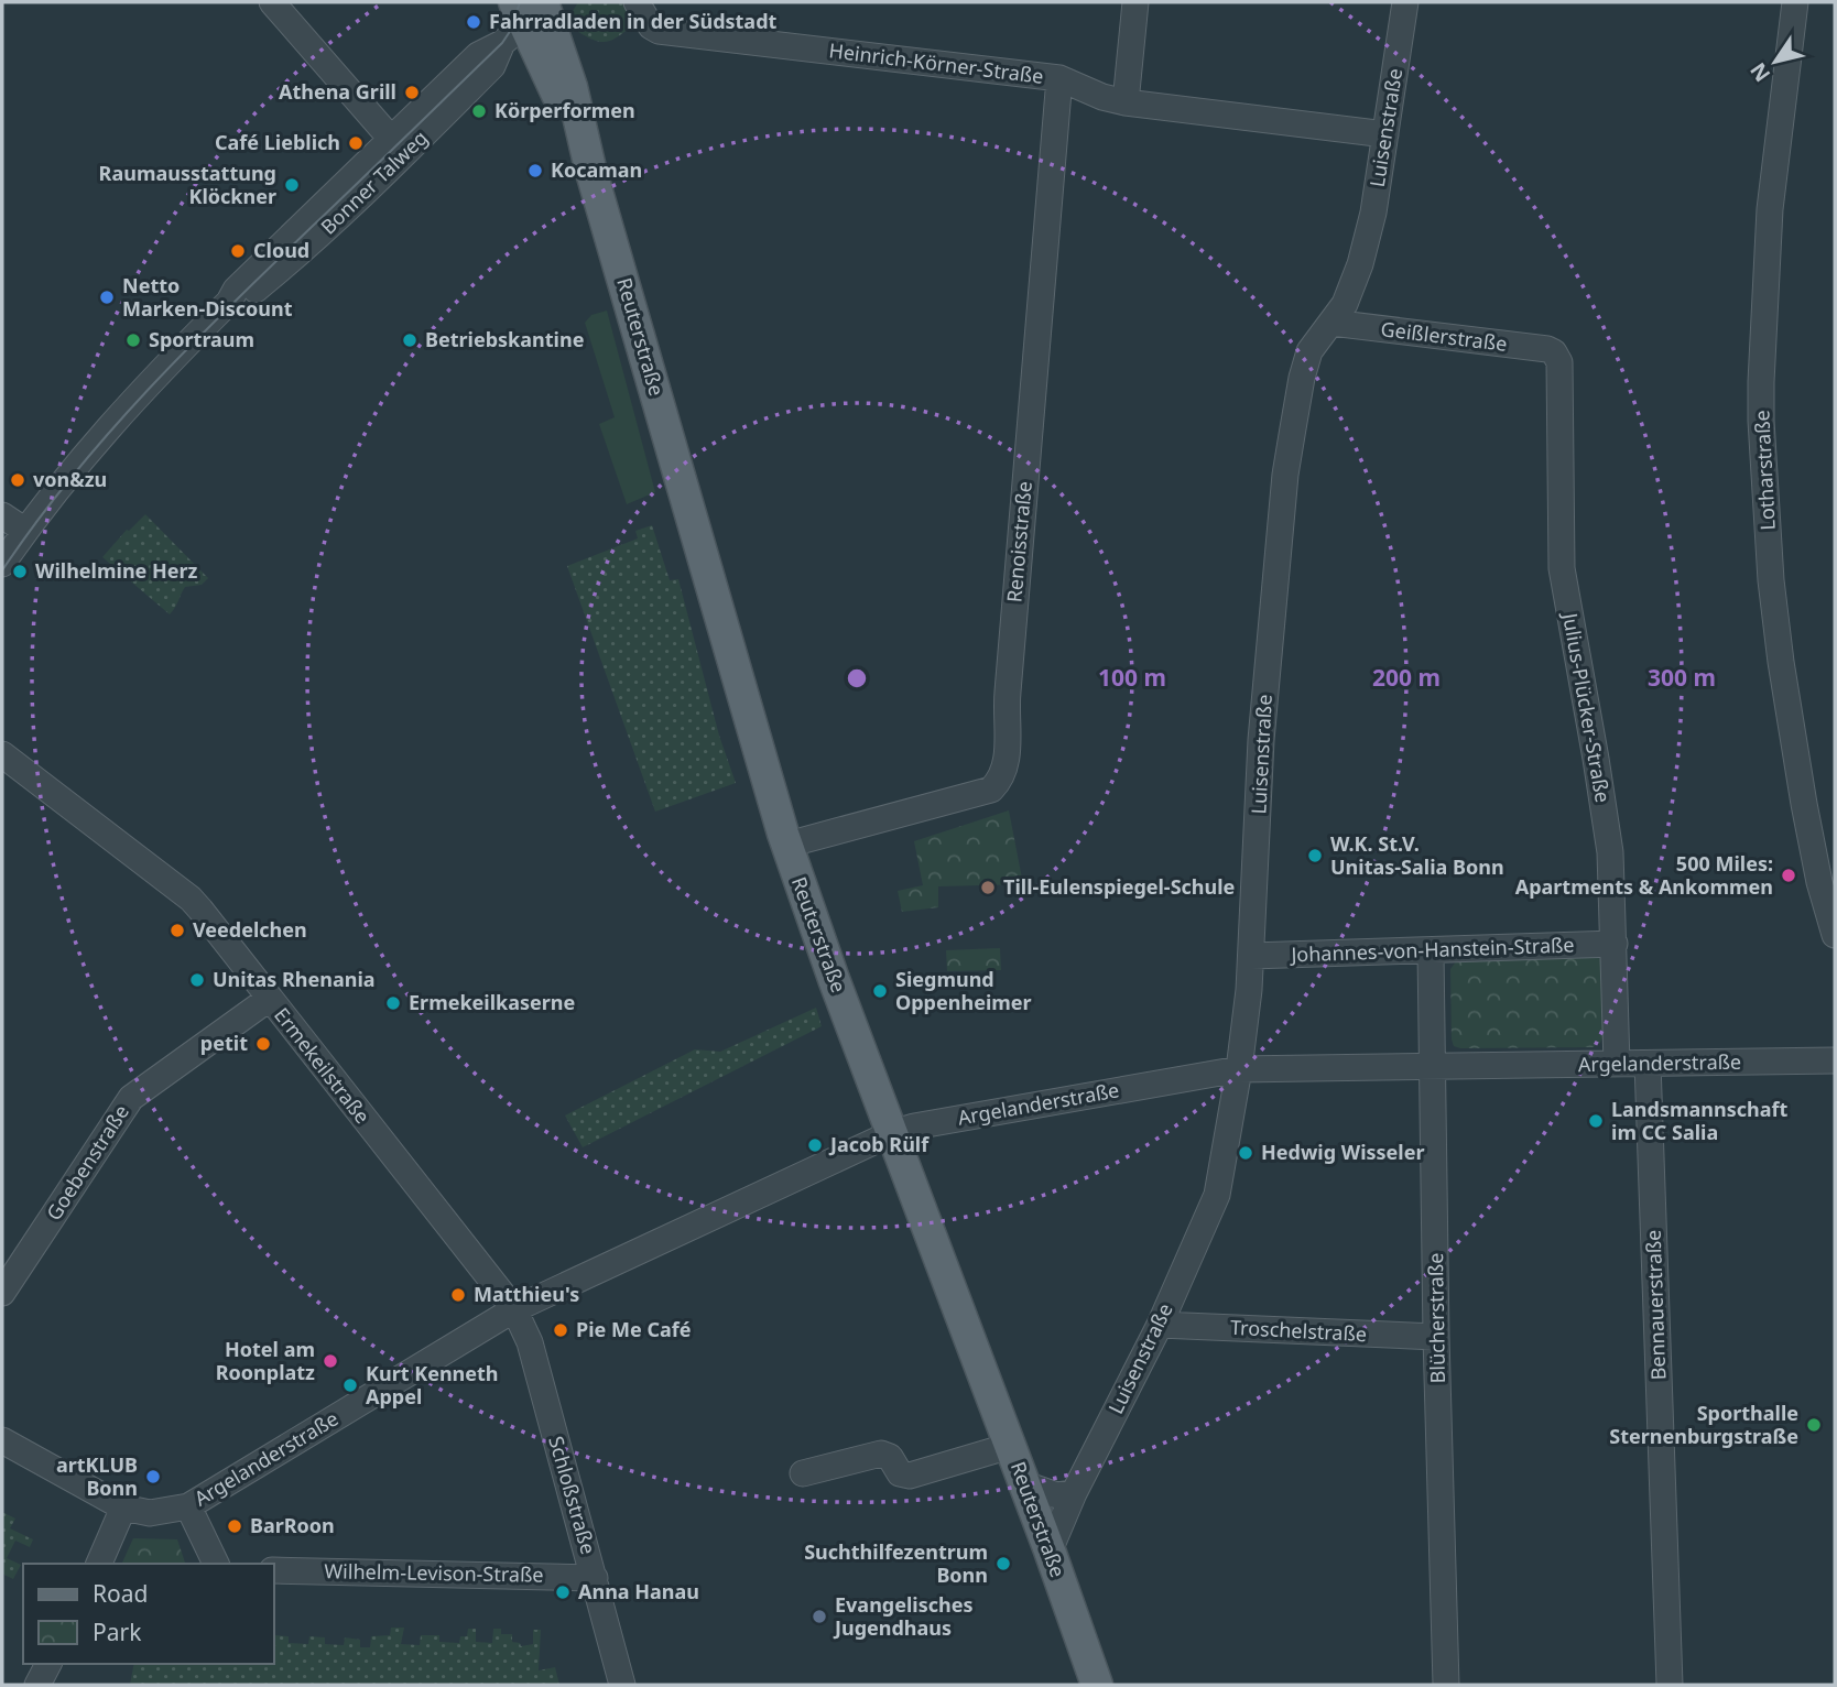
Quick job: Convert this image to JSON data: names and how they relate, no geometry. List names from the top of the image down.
{
  "streets": {
    "main road": ["Reuterstraße"],
    "street": [
      "Heinrich-Körner-Straße",
      "Luisenstraße",
      "Bonner Talweg",
      "Geißlerstraße",
      "Lotharstraße",
      "Renoisstraße",
      "Julius-Plücker-Straße",
      "Johannes-von-Hanstein-Straße",
      "Argelanderstraße",
      "Ermekeilstraße",
      "Goebenstraße",
      "Bennauerstraße",
      "Blücherstraße",
      "Troschelstraße",
      "Schloßstraße",
      "Wilhelm-Levison-Straße"
    ]
  },
  "crossings": [
    ["Heinrich-Körner-Straße", "Luisenstraße"],
    ["Heinrich-Körner-Straße", "Renoisstraße"],
    ["Luisenstraße", "Reuterstraße"],
    ["Luisenstraße", "Geißlerstraße"],
    ["Luisenstraße", "Johannes-von-Hanstein-Straße"],
    ["Luisenstraße", "Argelanderstraße"],
    ["Luisenstraße", "Troschelstraße"],
    ["Bonner Talweg", "Reuterstraße"],
    ["Reuterstraße", "Renoisstraße"],
    ["Reuterstraße", "Argelanderstraße"],
    ["Geißlerstraße", "Julius-Plücker-Straße"],
    ["Julius-Plücker-Straße", "Johannes-von-Hanstein-Straße"],
    ["Julius-Plücker-Straße", "Argelanderstraße"],
    ["Johannes-von-Hanstein-Straße", "Blücherstraße"],
    ["Argelanderstraße", "Ermekeilstraße"],
    ["Argelanderstraße", "Bennauerstraße"],
    ["Argelanderstraße", "Blücherstraße"],
    ["Argelanderstraße", "Schloßstraße"],
    ["Ermekeilstraße", "Goebenstraße"],
    ["Ermekeilstraße", "Schloßstraße"],
    ["Blücherstraße", "Troschelstraße"],
    ["Schloßstraße", "Wilhelm-Levison-Straße"]
  ],
  "places": [
    "Fahrradladen in der Südstadt",
    "Athena Grill",
    "Körperformen",
    "Café Lieblich",
    "Kocaman",
    "Raumausstattung Klöckner",
    "Cloud",
    "Netto Marken-Discount",
    "Sportraum",
    "Betriebskantine",
    "von&zu",
    "Wilhelmine Herz",
    "W.K. St.V. Unitas-Salia Bonn",
    "500 Miles: Apartments & Ankommen",
    "Till-Eulenspiegel-Schule",
    "Veedelchen",
    "Unitas Rhenania",
    "Siegmund Oppenheimer",
    "Ermekeilkaserne",
    "petit",
    "Landsmannschaft im CC Salia",
    "Jacob Rülf",
    "Hedwig Wisseler",
    "Matthieu's",
    "Pie Me Café",
    "Hotel am Roonplatz",
    "Kurt Kenneth Appel",
    "Sporthalle Sternenburgstraße",
    "artKLUB Bonn",
    "BarRoon",
    "Suchthilfezentrum Bonn",
    "Anna Hanau",
    "Evangelisches Jugendhaus"
  ],
  "legend": ["Road", "Park"],
  "north": "bottom left",
  "rings": ["100 m", "200 m", "300 m"]
}
